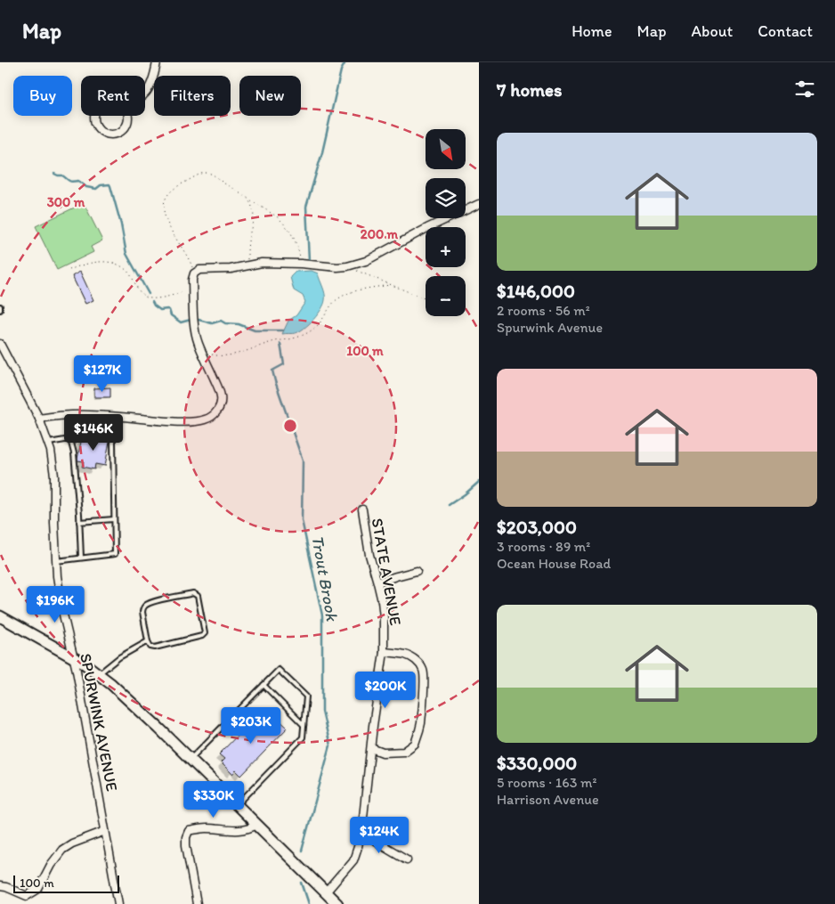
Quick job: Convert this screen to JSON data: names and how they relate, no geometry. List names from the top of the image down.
{
  "streets": {
    "street": ["STATE AVENUE", "SPURWINK AVENUE"]
  },
  "water": ["Trout Brook"],
  "scale_bar": "100 m",
  "north": "bottom right",
  "page": {
    "header": "Map",
    "nav": [
      "Home",
      "Map",
      "About",
      "Contact"
    ],
    "heading": "7 homes",
    "chip": [
      "Buy",
      "Rent",
      "Filters",
      "New"
    ],
    "list": [
      {
        "name": "$146,000",
        "note": "2 rooms · 56 m² · Spurwink Avenue"
      },
      {
        "name": "$203,000",
        "note": "3 rooms · 89 m² · Ocean House Road"
      },
      {
        "name": "$330,000",
        "note": "5 rooms · 163 m² · Harrison Avenue"
      }
    ],
    "map_buttons": ["+", "−"],
    "price": [
      "$127K",
      "$146K",
      "$196K",
      "$200K",
      "$203K",
      "$330K",
      "$124K"
    ],
    "scale": "100 m"
  },
  "rings": ["300 m", "200 m", "100 m"]
}
